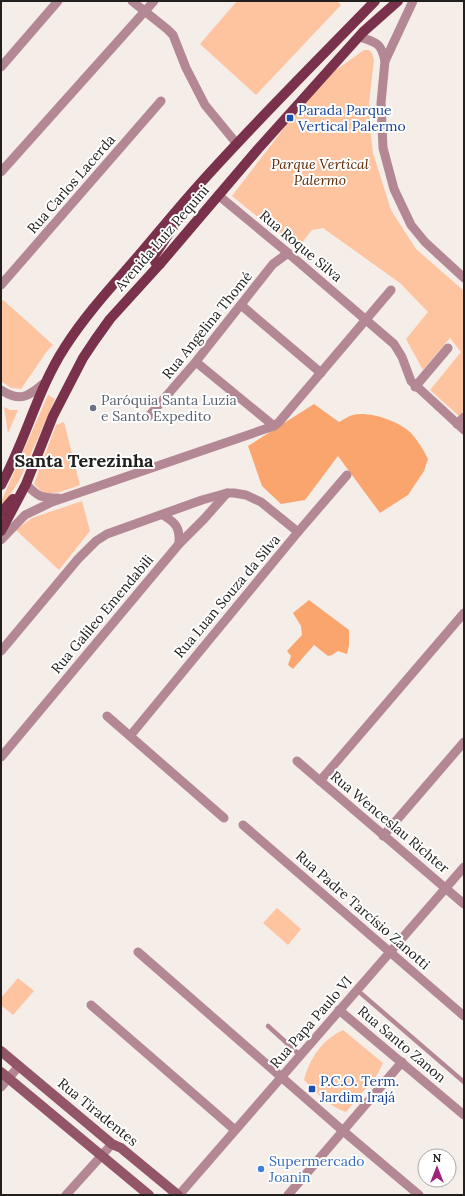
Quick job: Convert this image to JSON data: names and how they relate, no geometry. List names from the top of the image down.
{
  "streets": {
    "main road": ["Avenida Luiz Pequini"],
    "street": [
      "Rua Carlos Lacerda",
      "Rua Roque Silva",
      "Rua Angelina Thomé",
      "Rua Luan Souza da Silva",
      "Rua Galileo Emendabili",
      "Rua Wenceslau Richter",
      "Rua Padre Tarcísio Zanotti",
      "Rua Papa Paulo VI",
      "Rua Santo Zanon",
      "Rua Tiradentes"
    ]
  },
  "crossings": [
    ["Avenida Luiz Pequini", "Rua Roque Silva"],
    ["Rua Roque Silva", "Rua Angelina Thomé"],
    ["Rua Wenceslau Richter", "Rua Papa Paulo VI"],
    ["Rua Padre Tarcísio Zanotti", "Rua Papa Paulo VI"],
    ["Rua Papa Paulo VI", "Rua Santo Zanon"],
    ["Rua Papa Paulo VI", "Rua Tiradentes"]
  ],
  "districts": ["Santa Terezinha"],
  "parks": ["Parque Vertical Palermo"],
  "places": {
    "transit": ["Parada Parque Vertical Palermo", "P.C.O. Term. Jardim Irajá"],
    "other": ["Paróquia Santa Luzia e Santo Expedito", "Supermercado Joanin"]
  },
  "north": "top"
}
